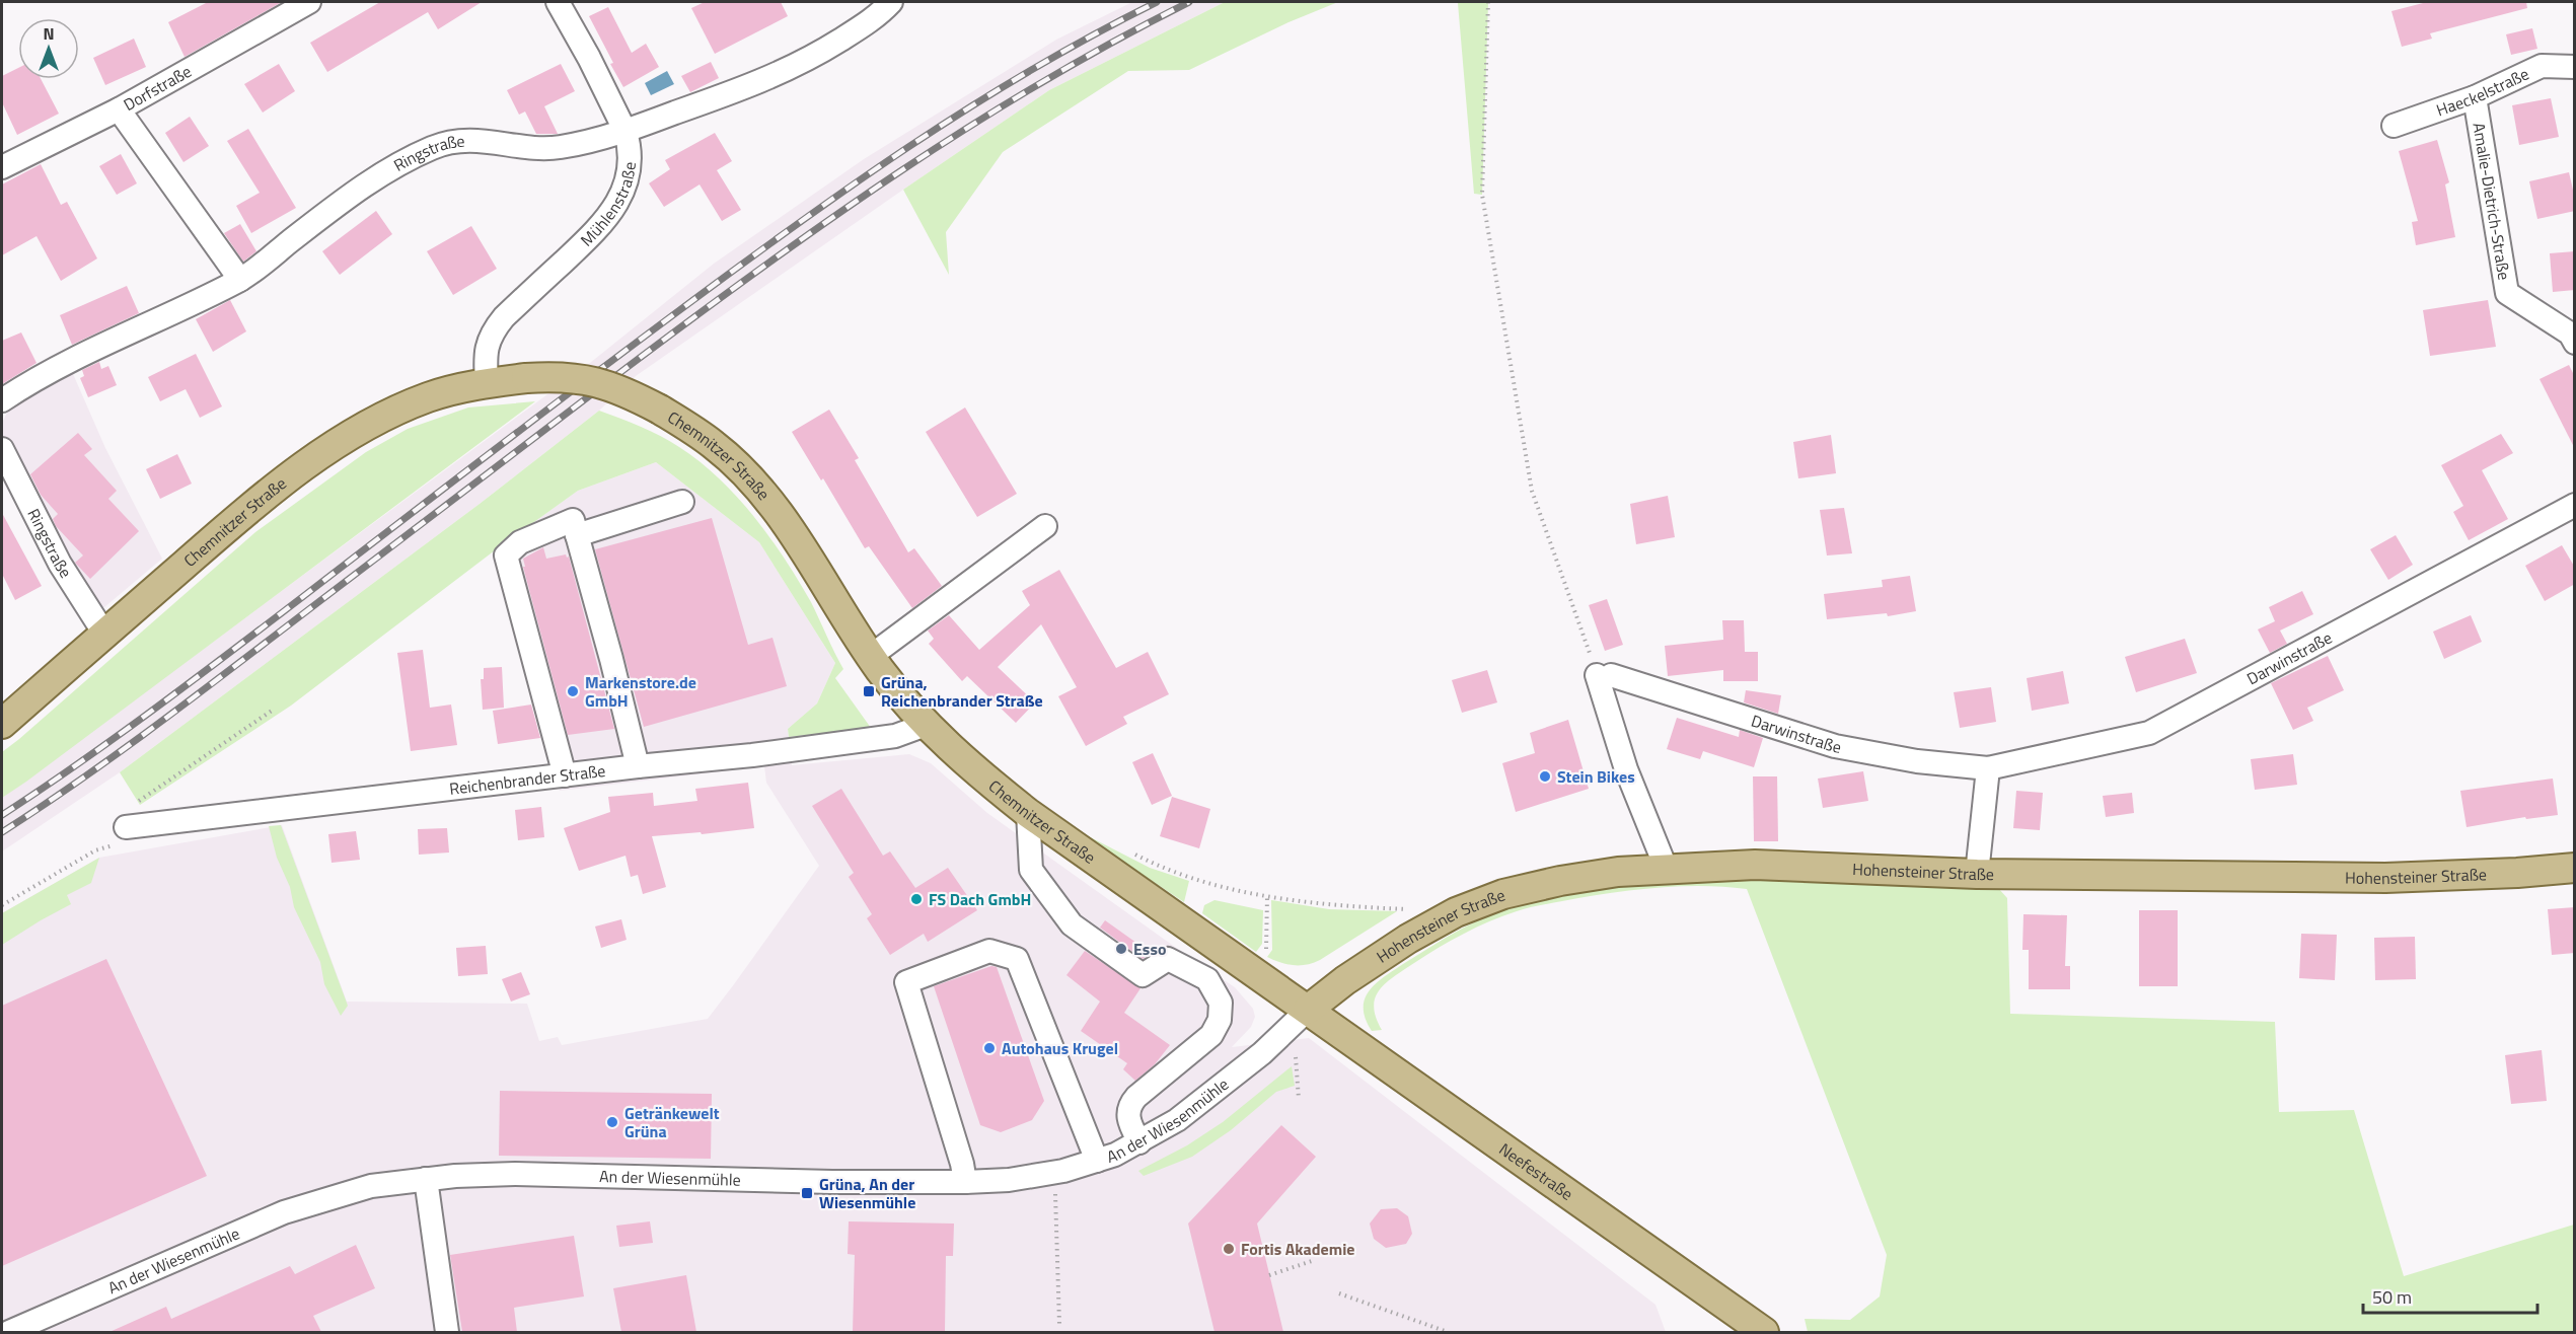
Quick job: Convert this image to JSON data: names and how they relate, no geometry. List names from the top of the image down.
{
  "streets": {
    "main road": ["Chemnitzer Straße", "Hohensteiner Straße", "Neefestraße"],
    "street": [
      "Dorfstraße",
      "Haeckelstraße",
      "Ringstraße",
      "Amalie-Dietrich-Straße",
      "Mühlenstraße",
      "Darwinstraße",
      "Reichenbrander Straße",
      "An der Wiesenmühle"
    ]
  },
  "crossings": [
    ["Haeckelstraße", "Amalie-Dietrich-Straße"],
    ["Ringstraße", "Mühlenstraße"],
    ["Ringstraße", "Chemnitzer Straße"],
    ["Mühlenstraße", "Chemnitzer Straße"],
    ["Chemnitzer Straße", "Reichenbrander Straße"],
    ["Chemnitzer Straße", "Hohensteiner Straße"],
    ["Chemnitzer Straße", "An der Wiesenmühle"],
    ["Chemnitzer Straße", "Neefestraße"],
    ["Hohensteiner Straße", "An der Wiesenmühle"],
    ["Hohensteiner Straße", "Neefestraße"],
    ["An der Wiesenmühle", "Neefestraße"]
  ],
  "places": {
    "other": [
      "Markenstore.de GmbH",
      "Stein Bikes",
      "FS Dach GmbH",
      "Esso",
      "Autohaus Krugel",
      "Getränkewelt Grüna",
      "Fortis Akademie"
    ],
    "transit": ["Grüna, Reichenbrander Straße", "Grüna, An der Wiesenmühle"]
  },
  "scale_bar": "50 m",
  "north": "top"
}
